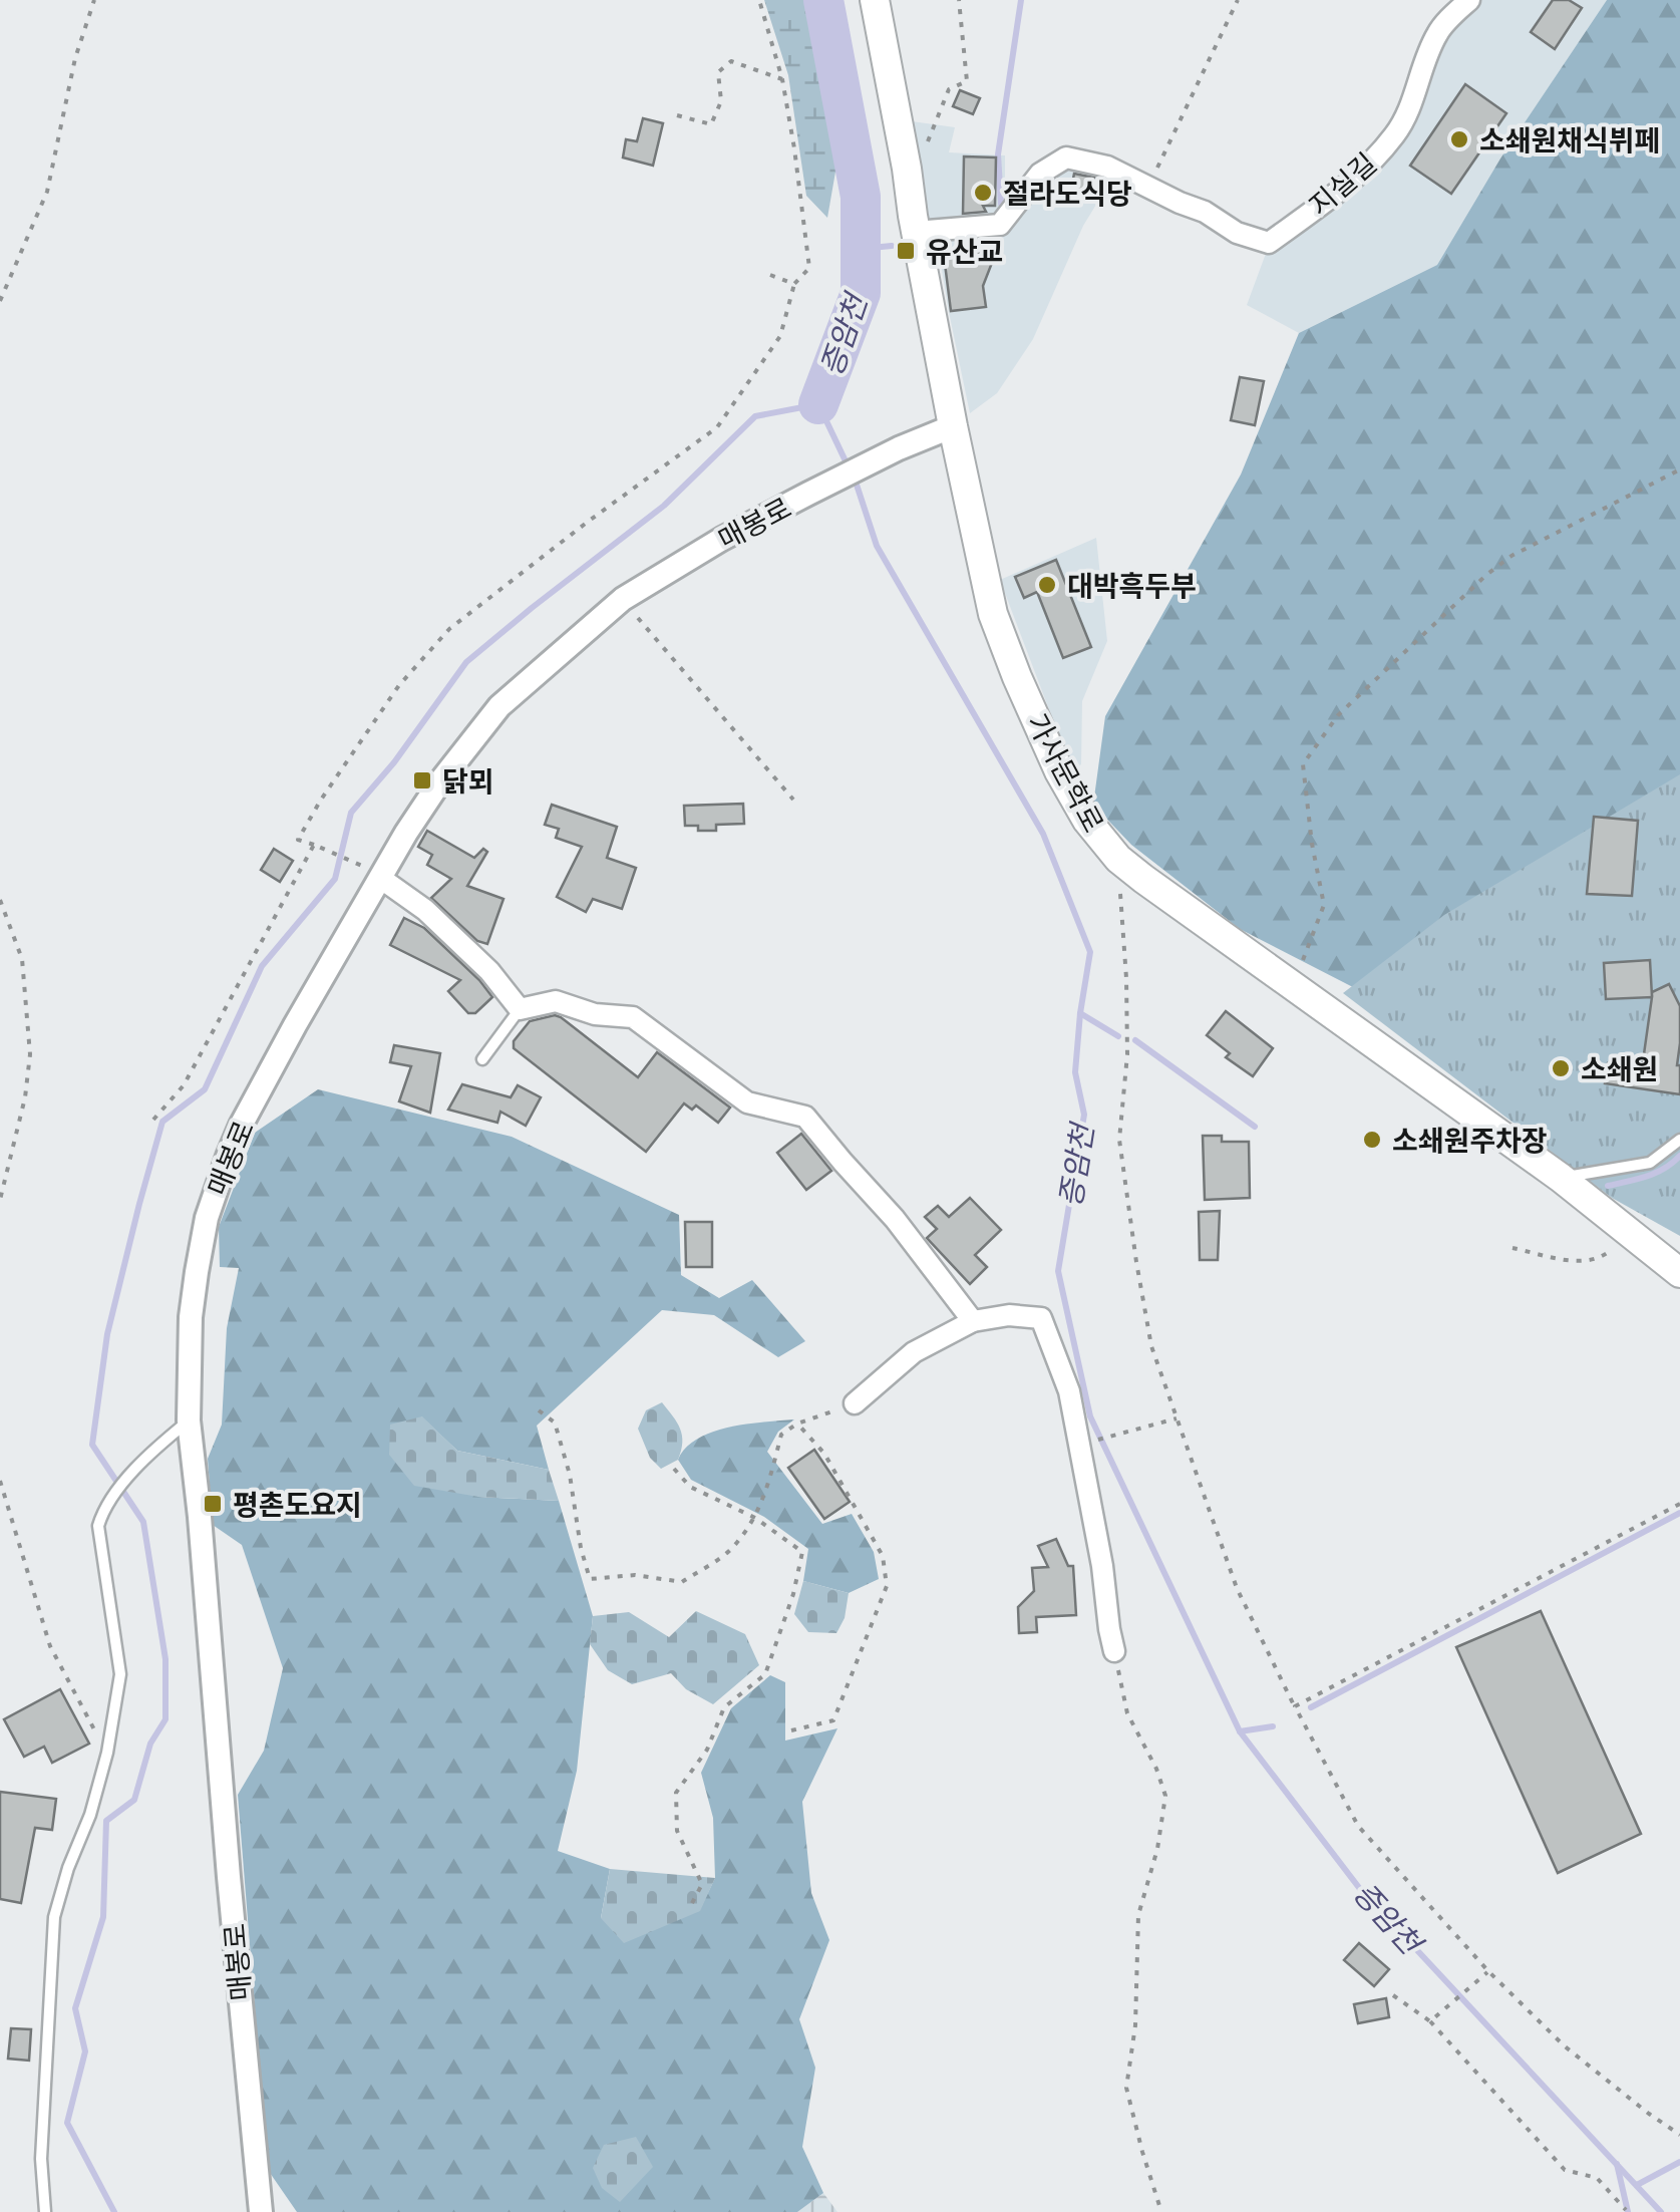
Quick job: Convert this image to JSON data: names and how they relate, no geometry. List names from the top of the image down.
{
  "streets": {
    "main road": ["가사문학로"],
    "street": ["지실길", "매봉로"]
  },
  "crossings": [
    ["지실길", "가사문학로"],
    ["매봉로", "가사문학로"]
  ],
  "water": ["증암천"],
  "places": {
    "other": [
      "소쇄원채식뷔페",
      "절라도식당",
      "대박흑두부",
      "소쇄원",
      "소쇄원주차장"
    ],
    "transit": ["유산교", "닭뫼", "평촌도요지"]
  }
}
